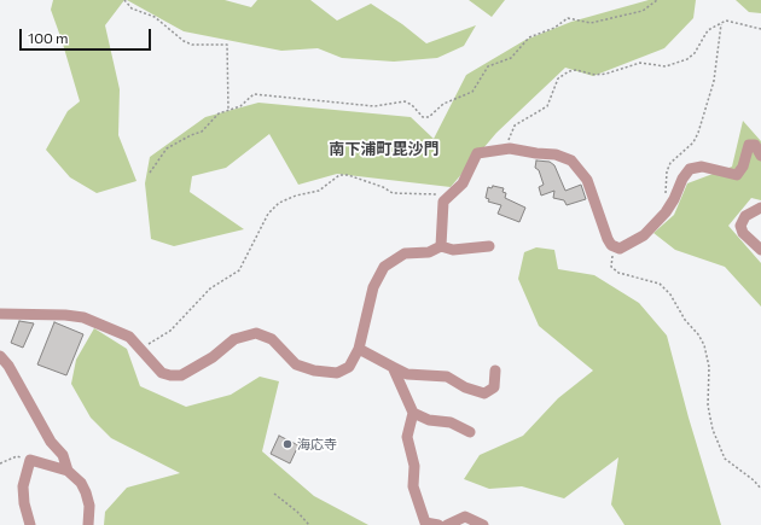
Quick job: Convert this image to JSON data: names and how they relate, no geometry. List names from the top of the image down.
{
  "districts": ["南下浦町毘沙門"],
  "places": ["海応寺"],
  "scale_bar": "100 m"
}
